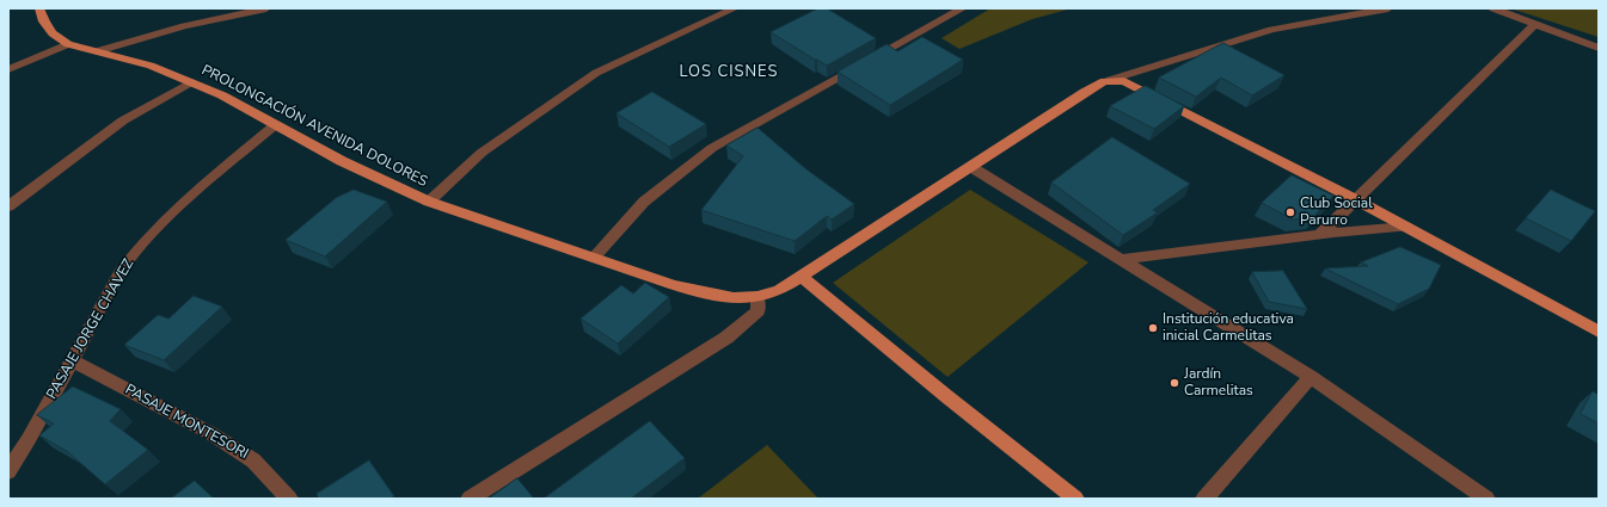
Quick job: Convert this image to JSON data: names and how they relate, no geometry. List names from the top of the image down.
{
  "streets": {
    "main road": ["PROLONGACIÓN AVENIDA DOLORES"],
    "street": ["PASAJE JORGE CHAVEZ", "PASAJE MONTESORI"]
  },
  "crossings": [
    ["PROLONGACIÓN AVENIDA DOLORES", "PASAJE JORGE CHAVEZ"],
    ["PASAJE JORGE CHAVEZ", "PASAJE MONTESORI"]
  ],
  "districts": ["LOS CISNES"],
  "places": ["Club Social Parurro", "Institución educativa inicial Carmelitas", "Jardín Carmelitas"]
}
